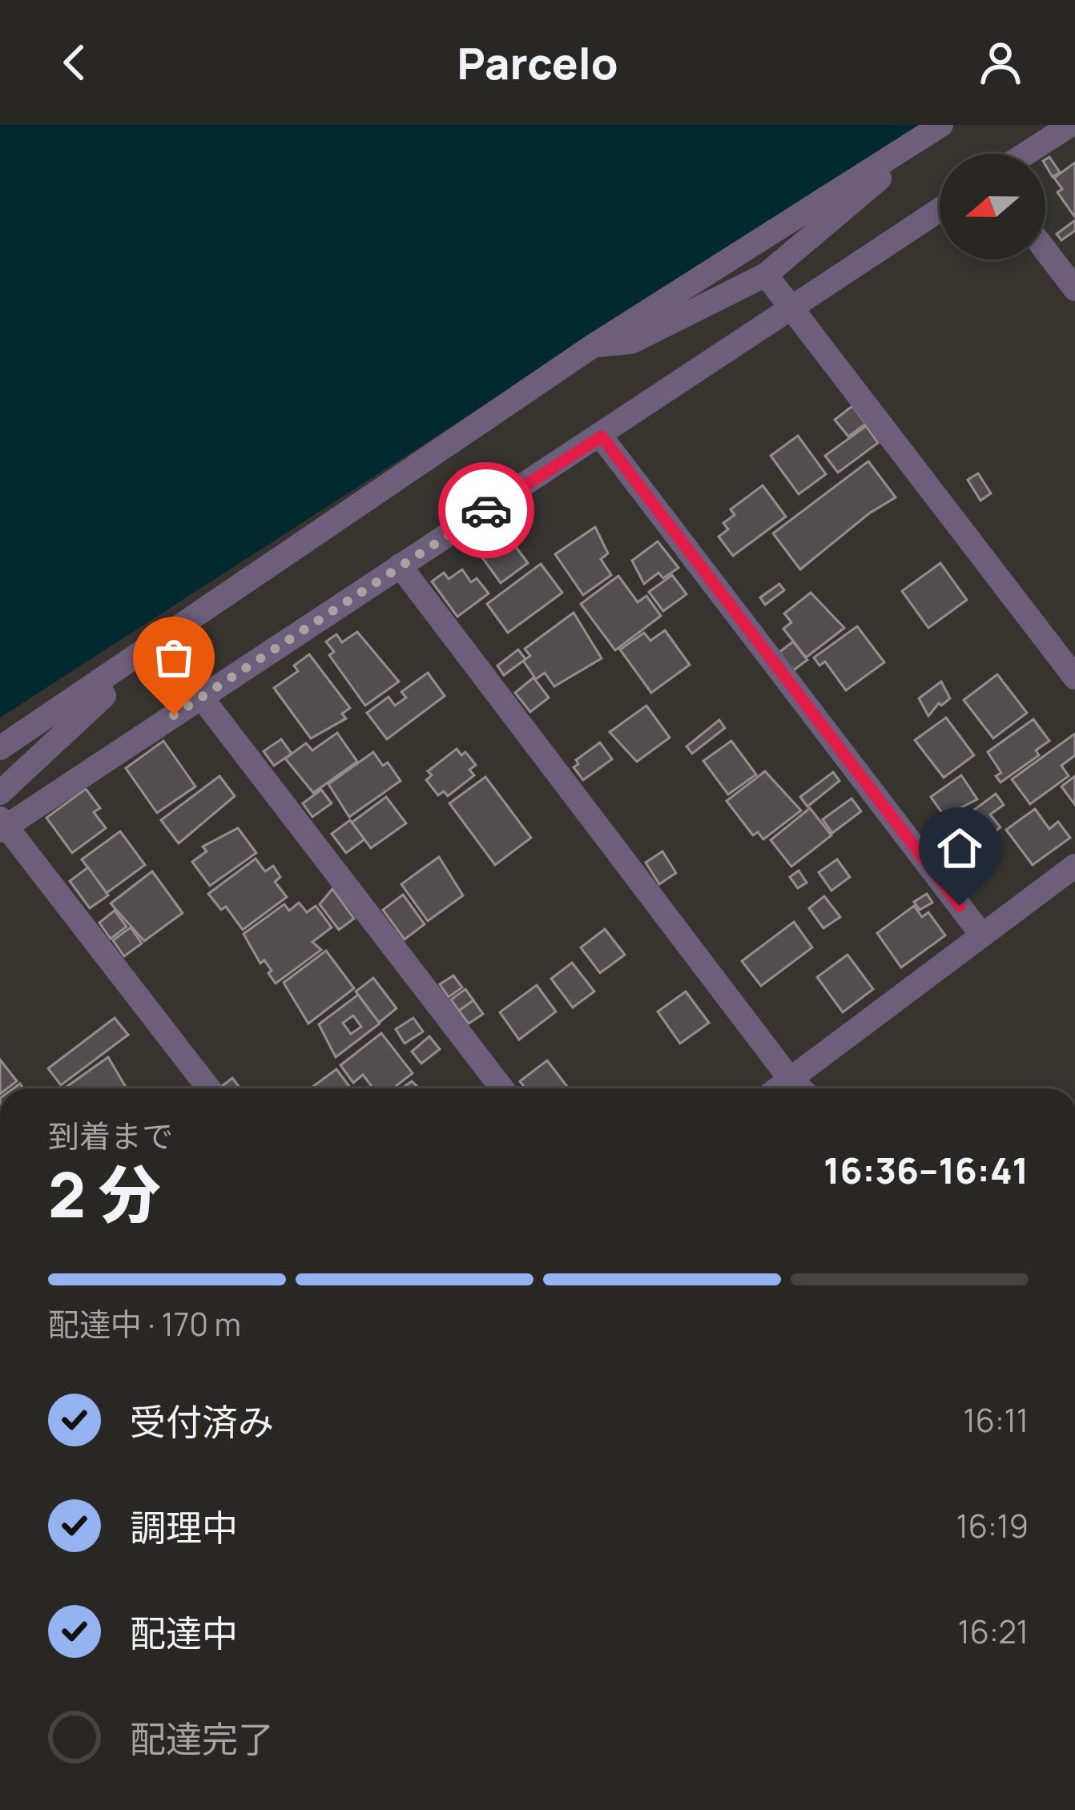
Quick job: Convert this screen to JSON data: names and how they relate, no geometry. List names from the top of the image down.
{
  "north": "left",
  "page": {
    "header": "Parcelo",
    "heading": ["2 分", "到着まで", "16:36–16:41"],
    "bar": "配達中 · 170 m",
    "list": [
      ["受付済み", "16:11"],
      ["調理中", "16:19"],
      ["配達中", "16:21"],
      "配達完了"
    ]
  }
}
